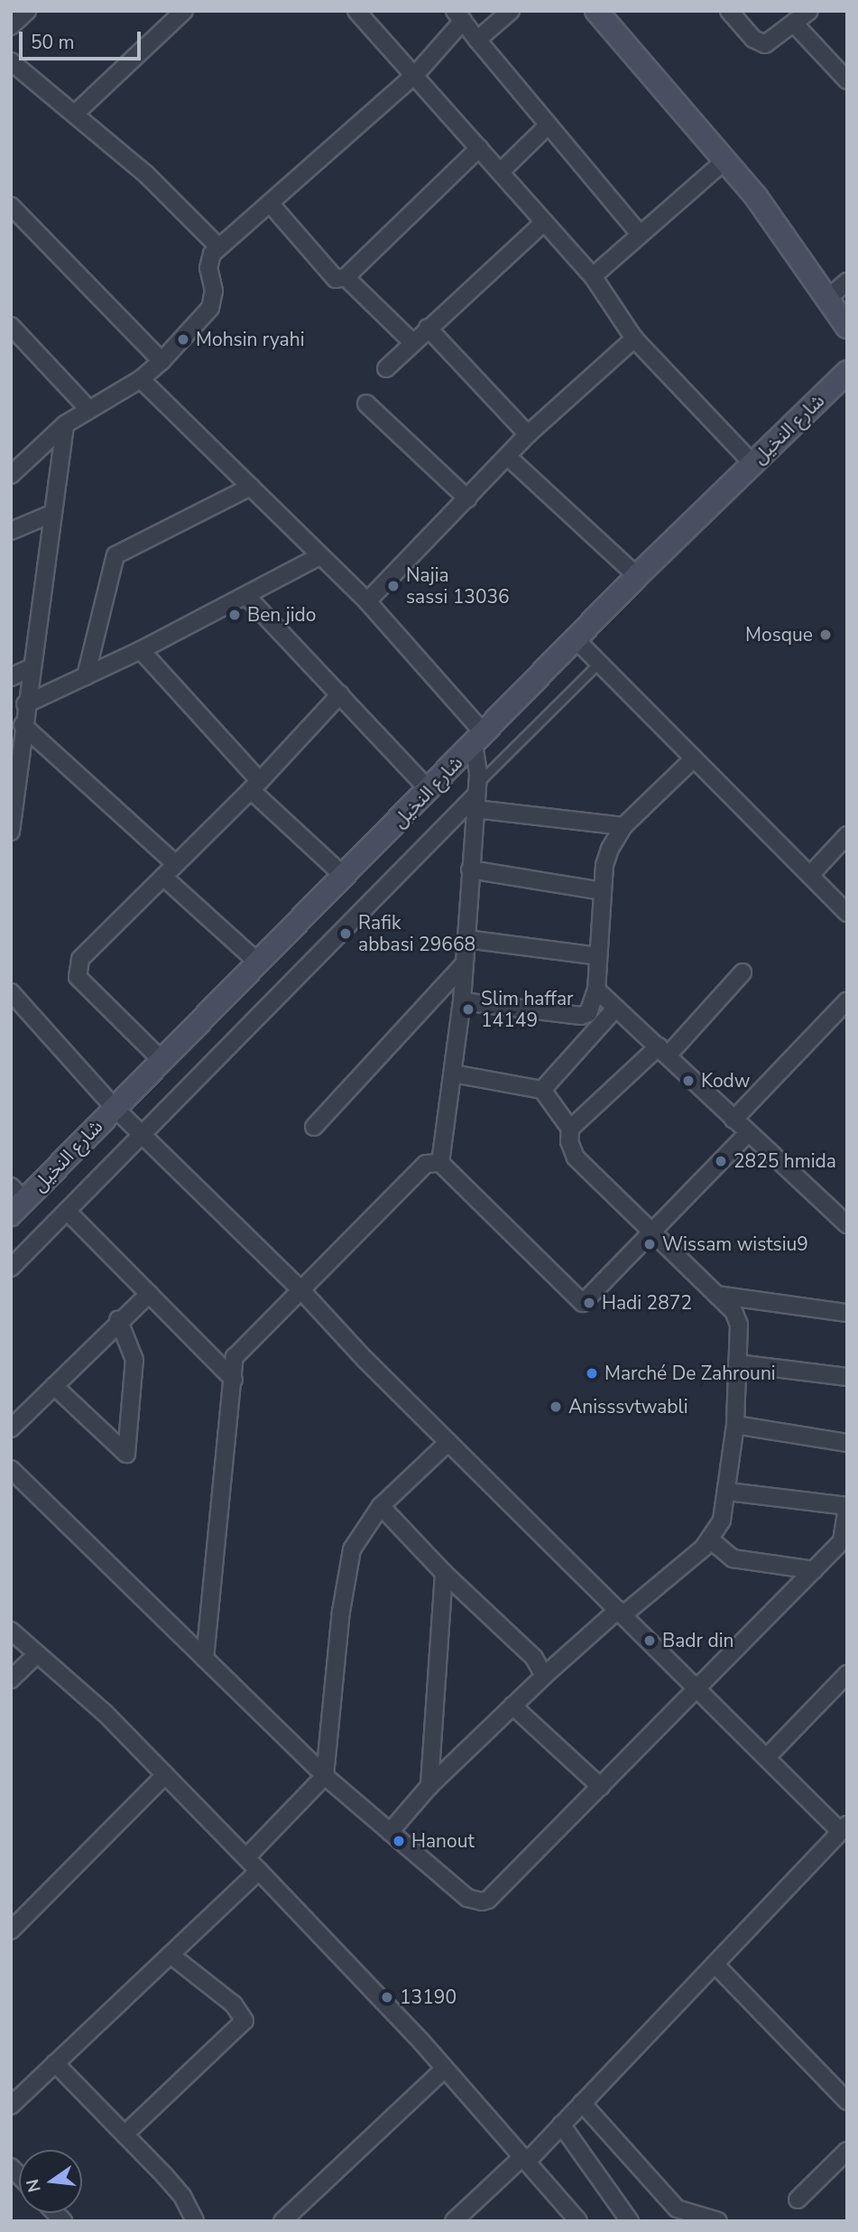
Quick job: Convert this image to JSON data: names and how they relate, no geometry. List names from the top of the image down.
{
  "streets": {
    "main road": ["شارع النخيل"]
  },
  "places": [
    "Mohsin ryahi",
    "Najia sassi 13036",
    "Ben jido",
    "Mosque",
    "Rafik abbasi 29668",
    "Slim haffar 14149",
    "Kodw",
    "2825 hmida",
    "Wissam wistsiu9",
    "Hadi 2872",
    "Marché De Zahrouni",
    "Anisssvtwabli",
    "Badr din",
    "Hanout",
    "13190"
  ],
  "scale_bar": "50 m",
  "north": "left"
}
